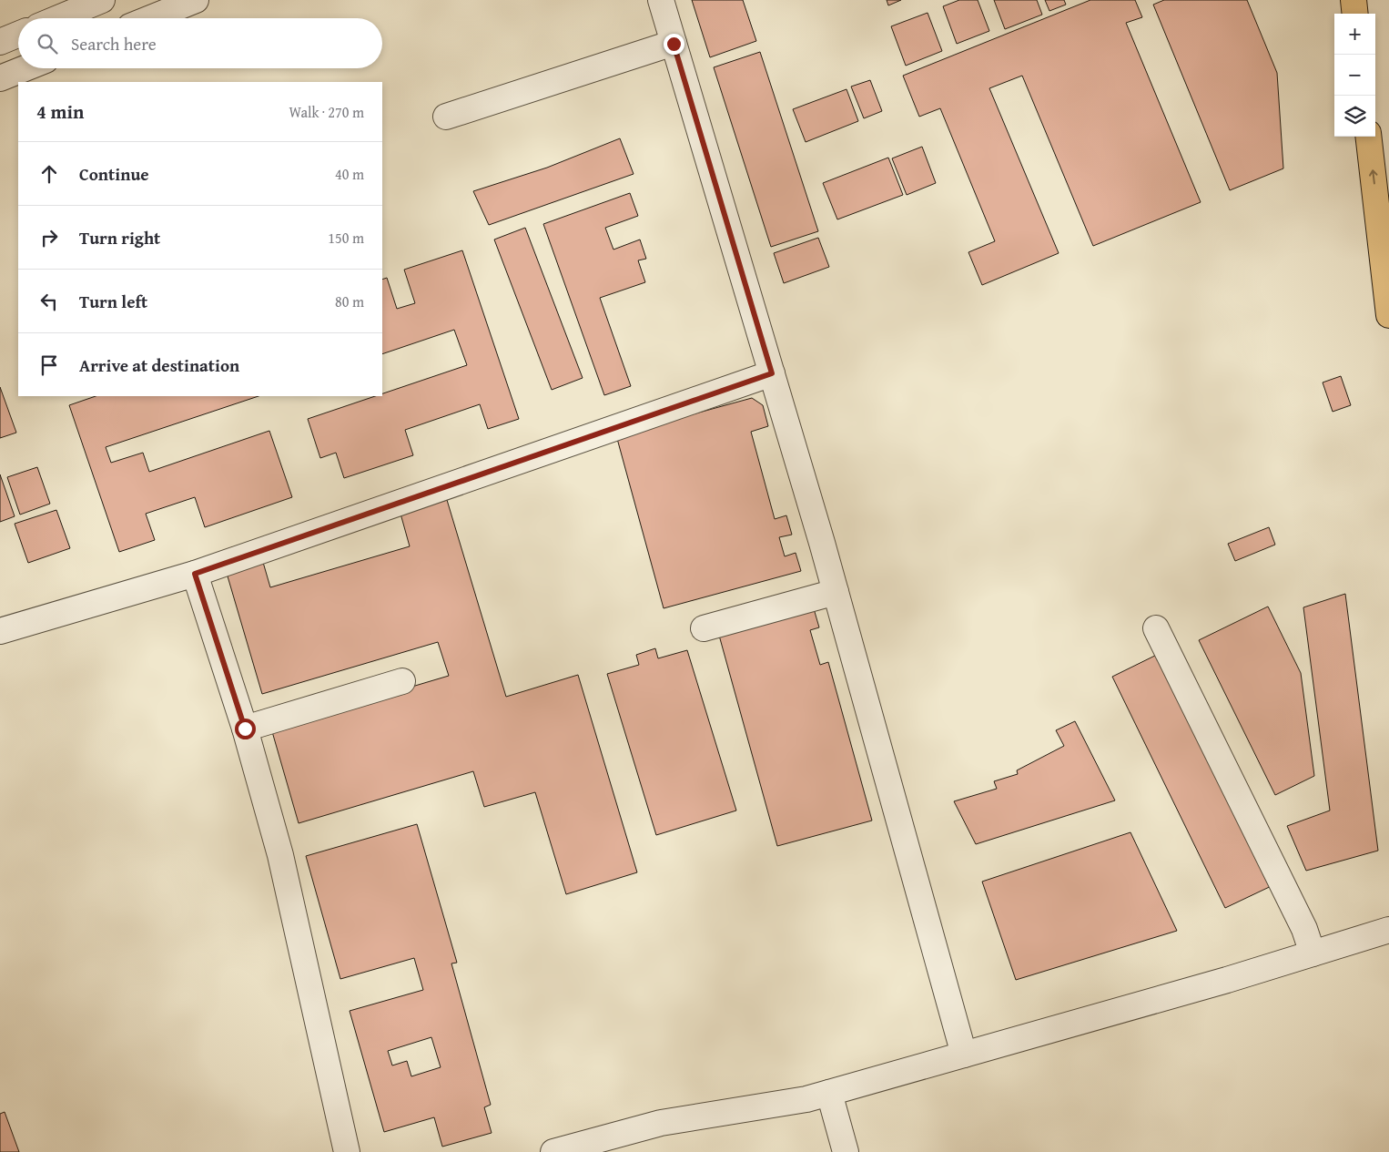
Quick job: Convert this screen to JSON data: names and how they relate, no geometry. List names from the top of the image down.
{
  "page": {
    "map_buttons": ["+", "−"],
    "search": "Search here",
    "heading": ["4 min", "Walk · 270 m"],
    "list": [
      ["Continue", "40 m"],
      ["Turn right", "150 m"],
      ["Turn left", "80 m"],
      "Arrive at destination"
    ]
  }
}
